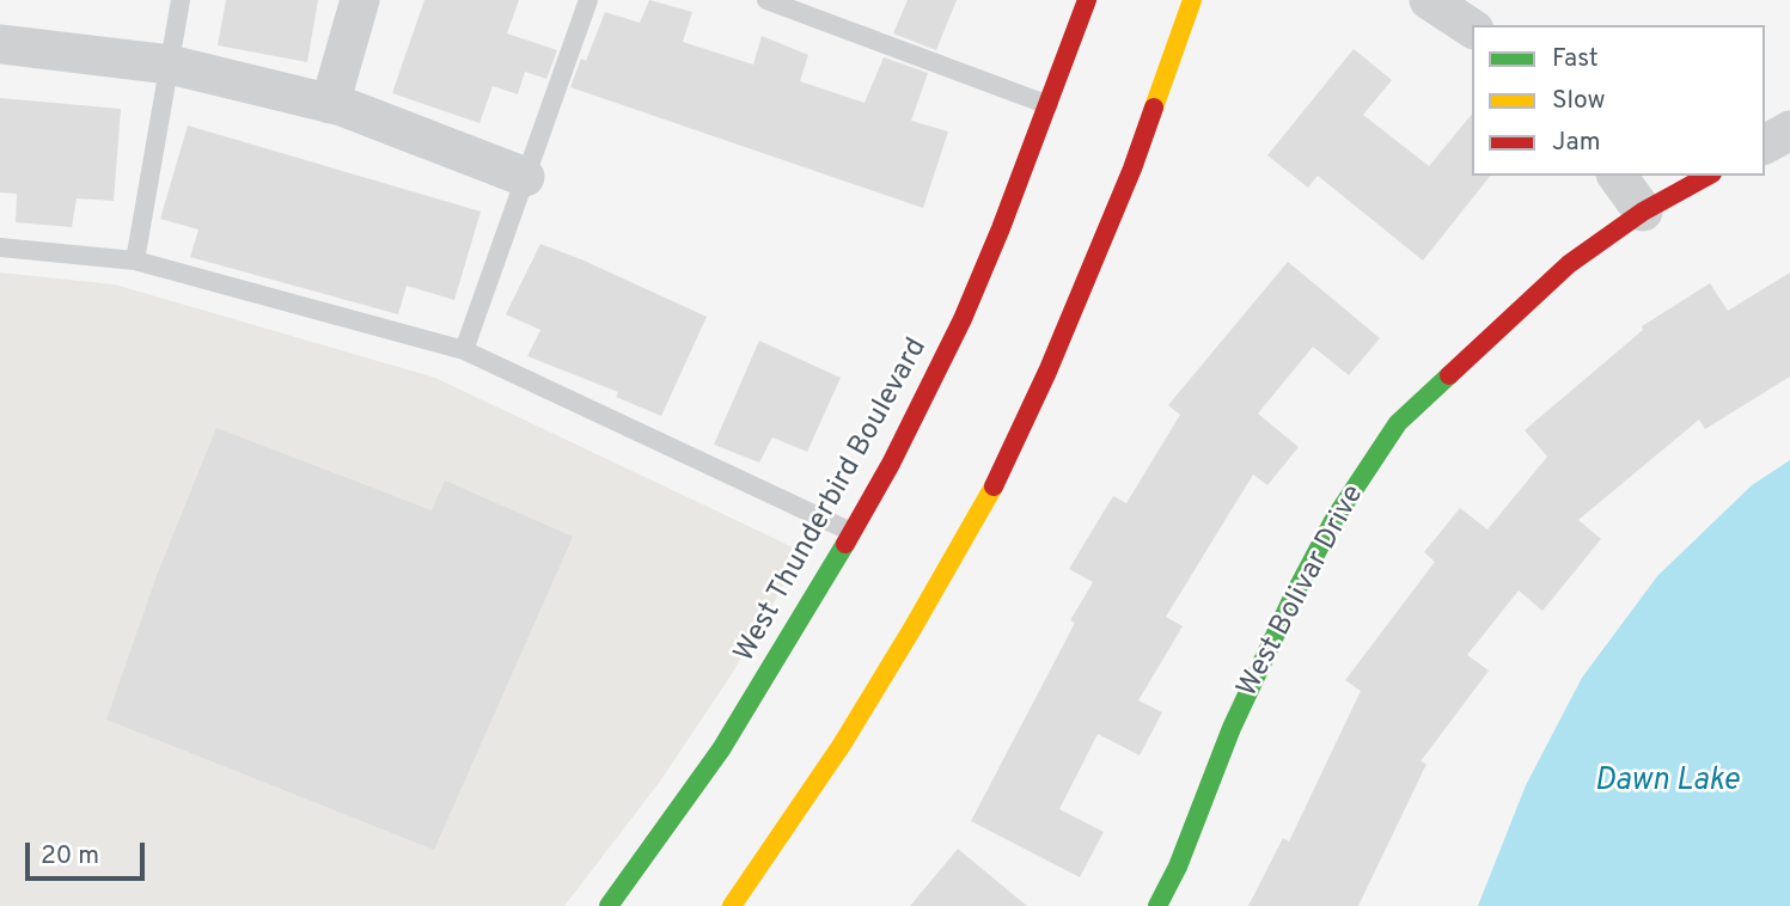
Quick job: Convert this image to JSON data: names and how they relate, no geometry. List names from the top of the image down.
{
  "streets": {
    "street": ["West Thunderbird Boulevard", "West Bolivar Drive"]
  },
  "water": ["Dawn Lake"],
  "legend": ["Fast", "Slow", "Jam"],
  "scale_bar": "20 m"
}
